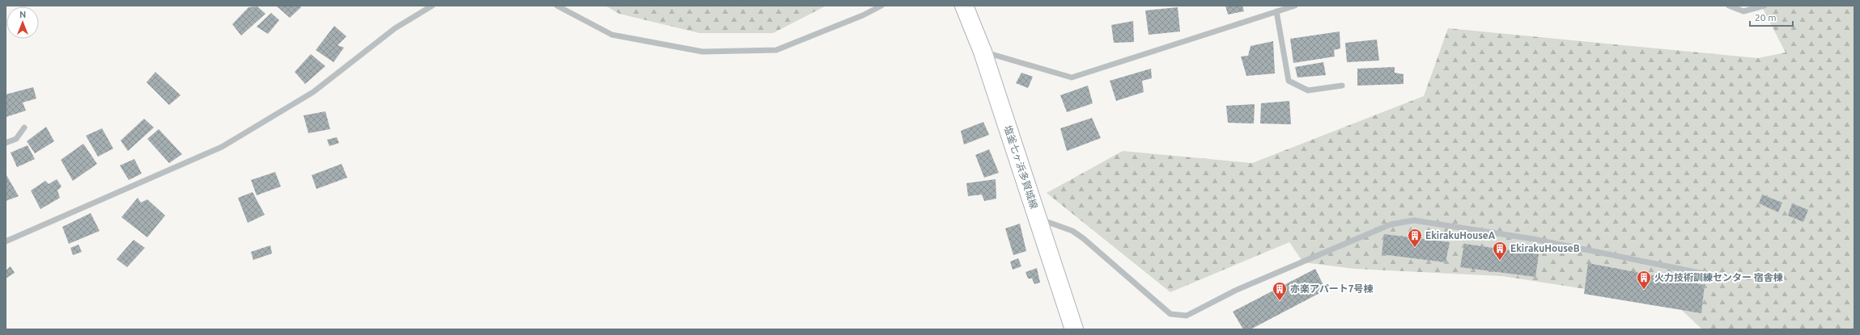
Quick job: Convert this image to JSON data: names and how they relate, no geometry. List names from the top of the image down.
{
  "streets": {
    "main road": ["塩釜七ヶ浜多賀城線"]
  },
  "places": {
    "building": [
      "EkirakuHouseA",
      "EkirakuHouseB",
      "火力技術訓練センター 宿舎棟",
      "亦楽アパート7号棟"
    ]
  },
  "scale_bar": "20 m",
  "north": "top"
}
